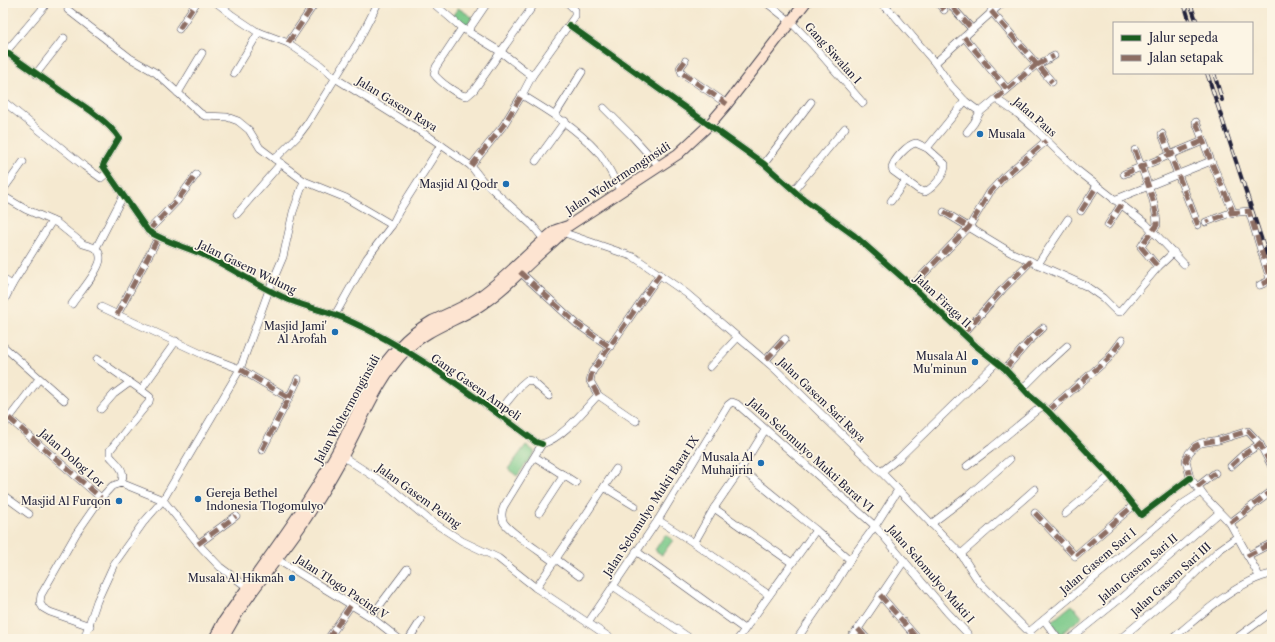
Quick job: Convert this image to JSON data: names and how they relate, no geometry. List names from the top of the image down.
{
  "streets": {
    "main road": ["Jalan Woltermonginsidi"],
    "street": [
      "Gang Siwalan I",
      "Jalan Gasem Raya",
      "Jalan Paus",
      "Jalan Gasem Wulung",
      "Jalan Firaga II",
      "Gang Gasem Ampeli",
      "Jalan Gasem Sari Raya",
      "Jalan Selomulyo Mukti Barat VI",
      "Jalan Dolog Lor",
      "Jalan Gasem Peting",
      "Jalan Selomulyo Mukti Barat IX",
      "Jalan Gasem Sari I",
      "Jalan Gasem Sari II",
      "Jalan Selomulyo Mukti I",
      "Jalan Gasem Sari III",
      "Jalan Tlogo Pacing V"
    ]
  },
  "crossings": [
    ["Gang Siwalan I", "Jalan Woltermonginsidi"],
    ["Jalan Gasem Raya", "Jalan Woltermonginsidi"],
    ["Jalan Woltermonginsidi", "Jalan Gasem Wulung"],
    ["Jalan Woltermonginsidi", "Jalan Firaga II"],
    ["Jalan Woltermonginsidi", "Gang Gasem Ampeli"],
    ["Jalan Woltermonginsidi", "Jalan Gasem Sari Raya"],
    ["Jalan Woltermonginsidi", "Jalan Dolog Lor"],
    ["Jalan Woltermonginsidi", "Jalan Gasem Peting"],
    ["Jalan Woltermonginsidi", "Jalan Tlogo Pacing V"],
    ["Jalan Gasem Wulung", "Gang Gasem Ampeli"],
    ["Jalan Gasem Sari Raya", "Jalan Gasem Sari I"],
    ["Jalan Selomulyo Mukti Barat VI", "Jalan Selomulyo Mukti Barat IX"],
    ["Jalan Selomulyo Mukti Barat VI", "Jalan Selomulyo Mukti I"],
    ["Jalan Gasem Peting", "Jalan Selomulyo Mukti Barat IX"]
  ],
  "places": [
    "Musala",
    "Masjid Al Qodr",
    "Masjid Jami' Al Arofah",
    "Musala Al Mu'minun",
    "Musala Al Muhajirin",
    "Gereja Bethel Indonesia Tlogomulyo",
    "Masjid Al Furqon",
    "Musala Al Hikmah"
  ],
  "legend": ["Jalur sepeda", "Jalan setapak"]
}
